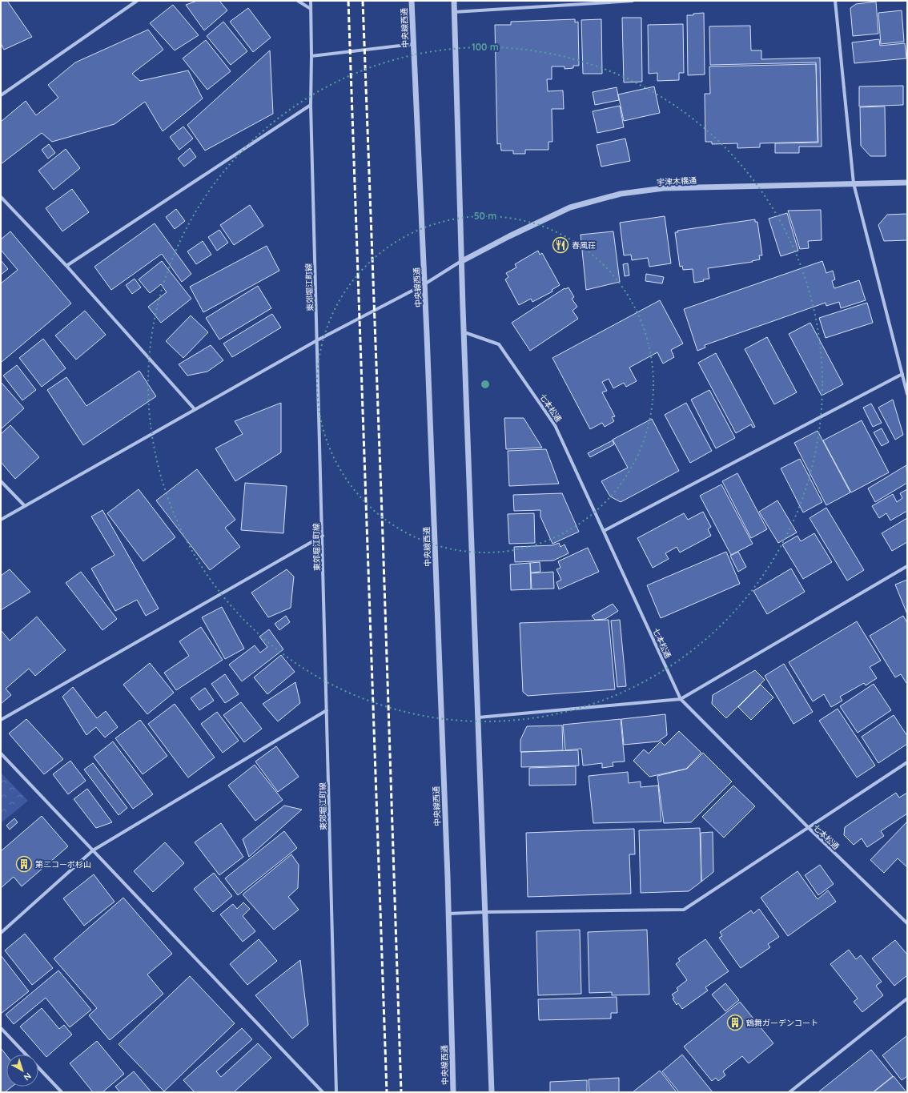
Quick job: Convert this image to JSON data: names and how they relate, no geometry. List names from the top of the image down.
{
  "streets": {
    "street": [
      "中央線西通",
      "宇津木橋通",
      "東郊堀江町線",
      "七本松通"
    ]
  },
  "places": {
    "restaurant": ["春風荘"],
    "building": ["第二コーポ杉山", "鶴舞ガーデンコート"]
  },
  "north": "bottom right",
  "rings": ["100 m", "50 m"]
}
